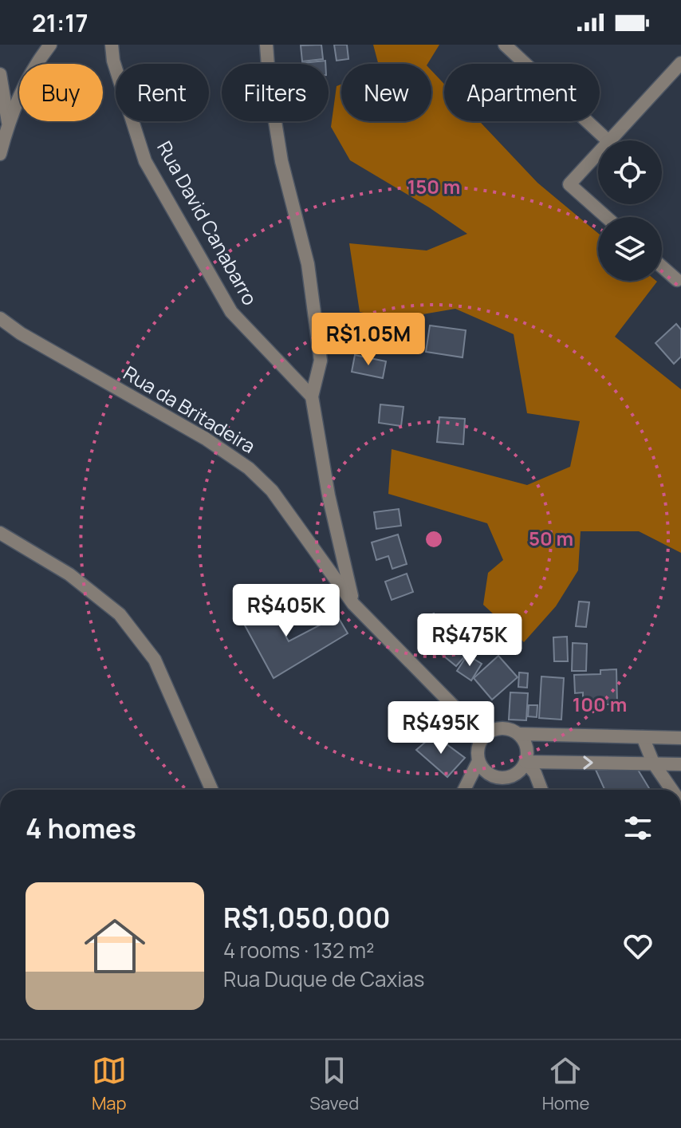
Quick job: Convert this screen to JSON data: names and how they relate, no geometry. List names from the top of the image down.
{
  "streets": {
    "street": ["Rua David Canabarro", "Rua da Britadeira"]
  },
  "page": {
    "status": "21:17",
    "chip": [
      "Buy",
      "Rent",
      "Filters",
      "New",
      "Apartment"
    ],
    "price": [
      "R$1.05M",
      "R$405K",
      "R$475K",
      "R$495K"
    ],
    "heading": "4 homes",
    "list": [
      {
        "name": "R$1,050,000",
        "note": "4 rooms · 132 m² · Rua Duque de Caxias"
      }
    ],
    "tabs": ["Map", "Saved", "Home"]
  },
  "rings": ["150 m", "50 m", "100 m"]
}
